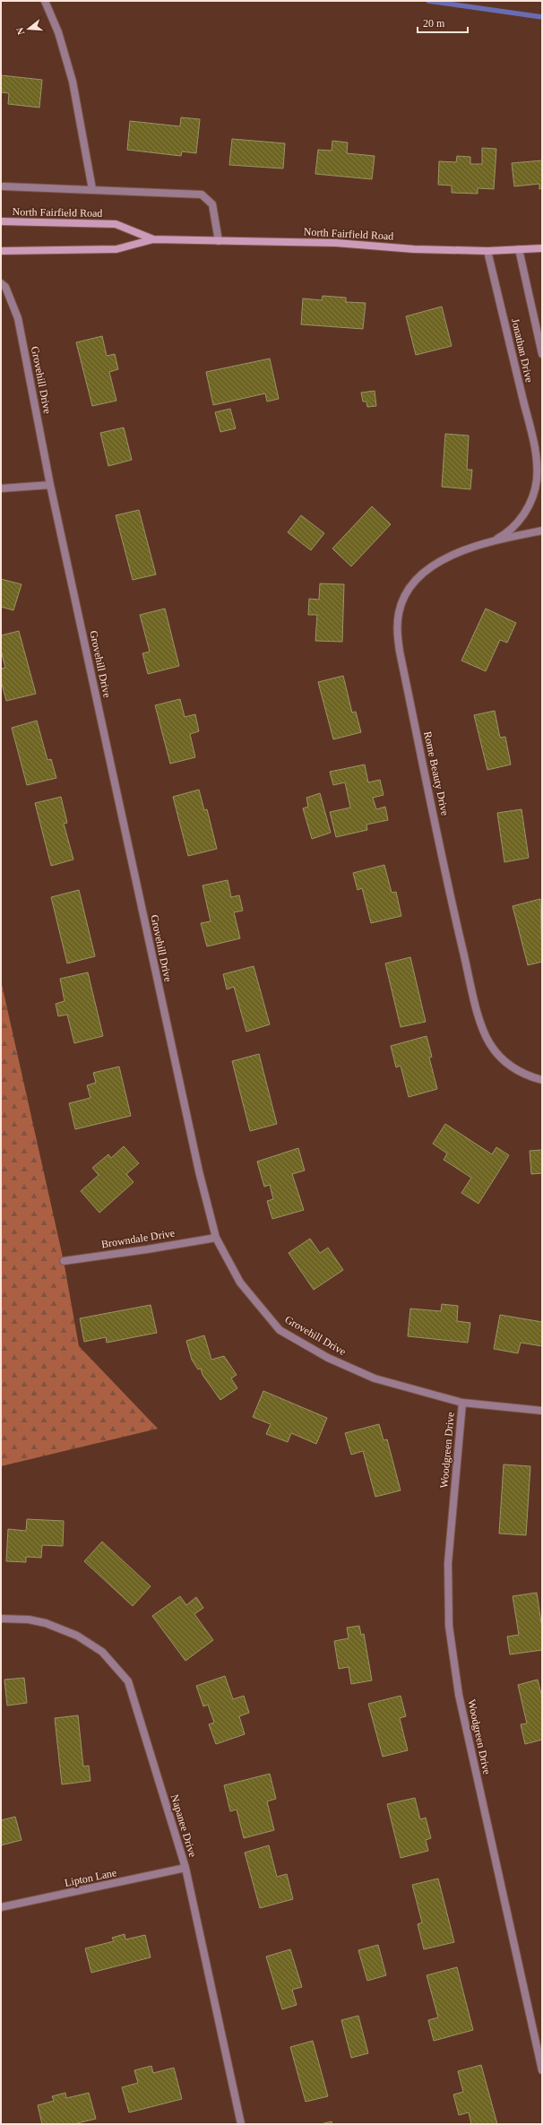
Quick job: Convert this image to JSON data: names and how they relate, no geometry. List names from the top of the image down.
{
  "streets": {
    "main road": ["North Fairfield Road"],
    "street": [
      "Jonathan Drive",
      "Grovehill Drive",
      "Rome Beauty Drive",
      "Browndale Drive",
      "Woodgreen Drive",
      "Napanee Drive",
      "Lipton Lane"
    ]
  },
  "crossings": [
    ["North Fairfield Road", "Jonathan Drive"],
    ["Jonathan Drive", "Rome Beauty Drive"],
    ["Grovehill Drive", "Browndale Drive"],
    ["Grovehill Drive", "Woodgreen Drive"],
    ["Napanee Drive", "Lipton Lane"]
  ],
  "scale_bar": "20 m",
  "north": "left"
}
